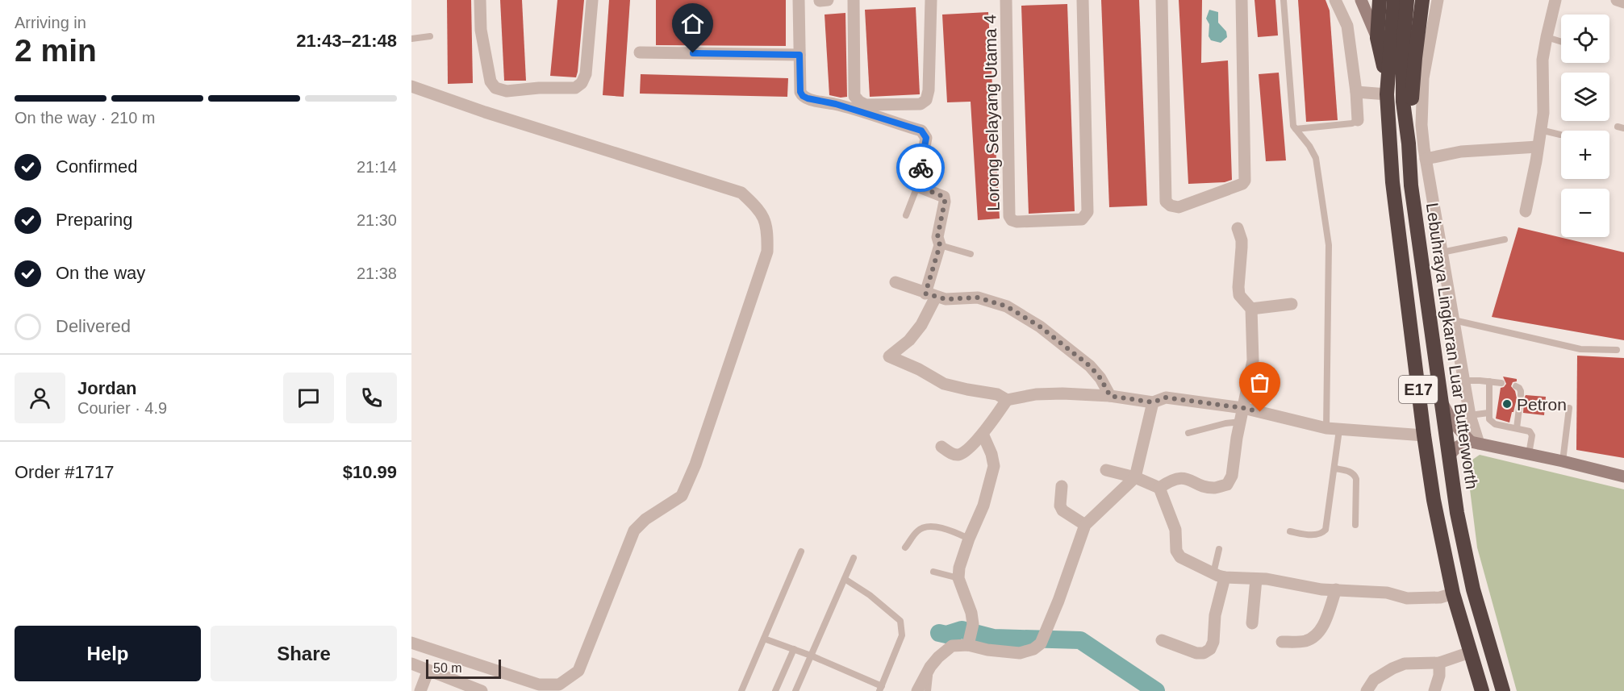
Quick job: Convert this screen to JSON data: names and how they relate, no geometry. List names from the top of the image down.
{
  "streets": {
    "highway": ["Lebuhraya Lingkaran Luar Butterworth", "E17"],
    "street": ["Lorong Selayang Utama 4"]
  },
  "places": ["Petron"],
  "scale_bar": "50 m",
  "page": {
    "heading": ["2 min", "Arriving in", "21:43–21:48"],
    "panel": [
      "Jordan",
      "Courier · 4.9",
      "Order #1717",
      "$10.99"
    ],
    "map_buttons": ["+", "−"],
    "bar": "On the way · 210 m",
    "list": [
      ["Confirmed", "21:14"],
      ["Preparing", "21:30"],
      ["On the way", "21:38"],
      "Delivered"
    ],
    "buttons": ["Help", "Share"],
    "scale": "50 m"
  }
}
